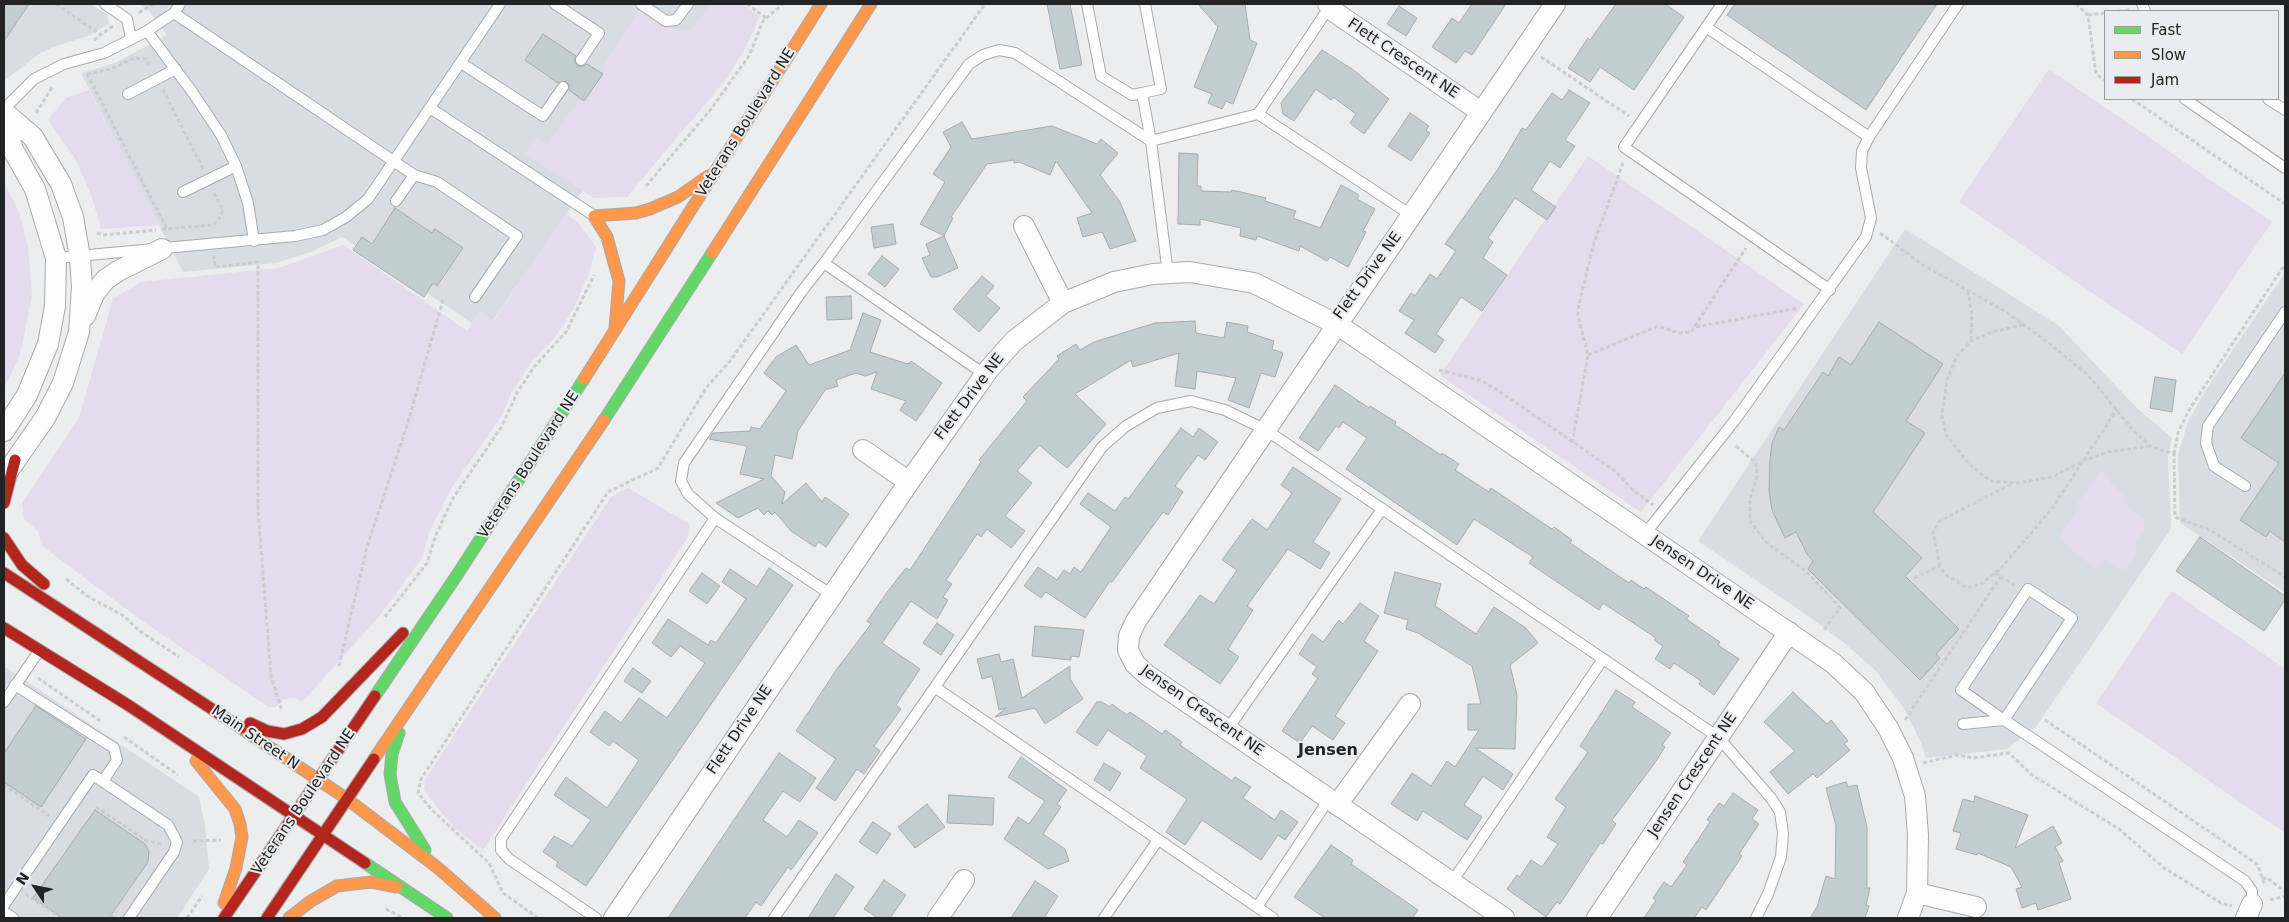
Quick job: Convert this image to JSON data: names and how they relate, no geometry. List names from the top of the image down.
{
  "streets": {
    "main road": ["Veterans Boulevard NE", "Main Street N"],
    "street": [
      "Flett Crescent NE",
      "Flett Drive NE",
      "Jensen Drive NE",
      "Jensen Crescent NE"
    ]
  },
  "crossings": [
    ["Flett Crescent NE", "Flett Drive NE"],
    ["Veterans Boulevard NE", "Main Street N"],
    ["Flett Drive NE", "Jensen Drive NE"],
    ["Flett Drive NE", "Jensen Crescent NE"],
    ["Jensen Drive NE", "Jensen Crescent NE"]
  ],
  "districts": ["Jensen"],
  "legend": ["Fast", "Slow", "Jam"],
  "north": "top left"
}
